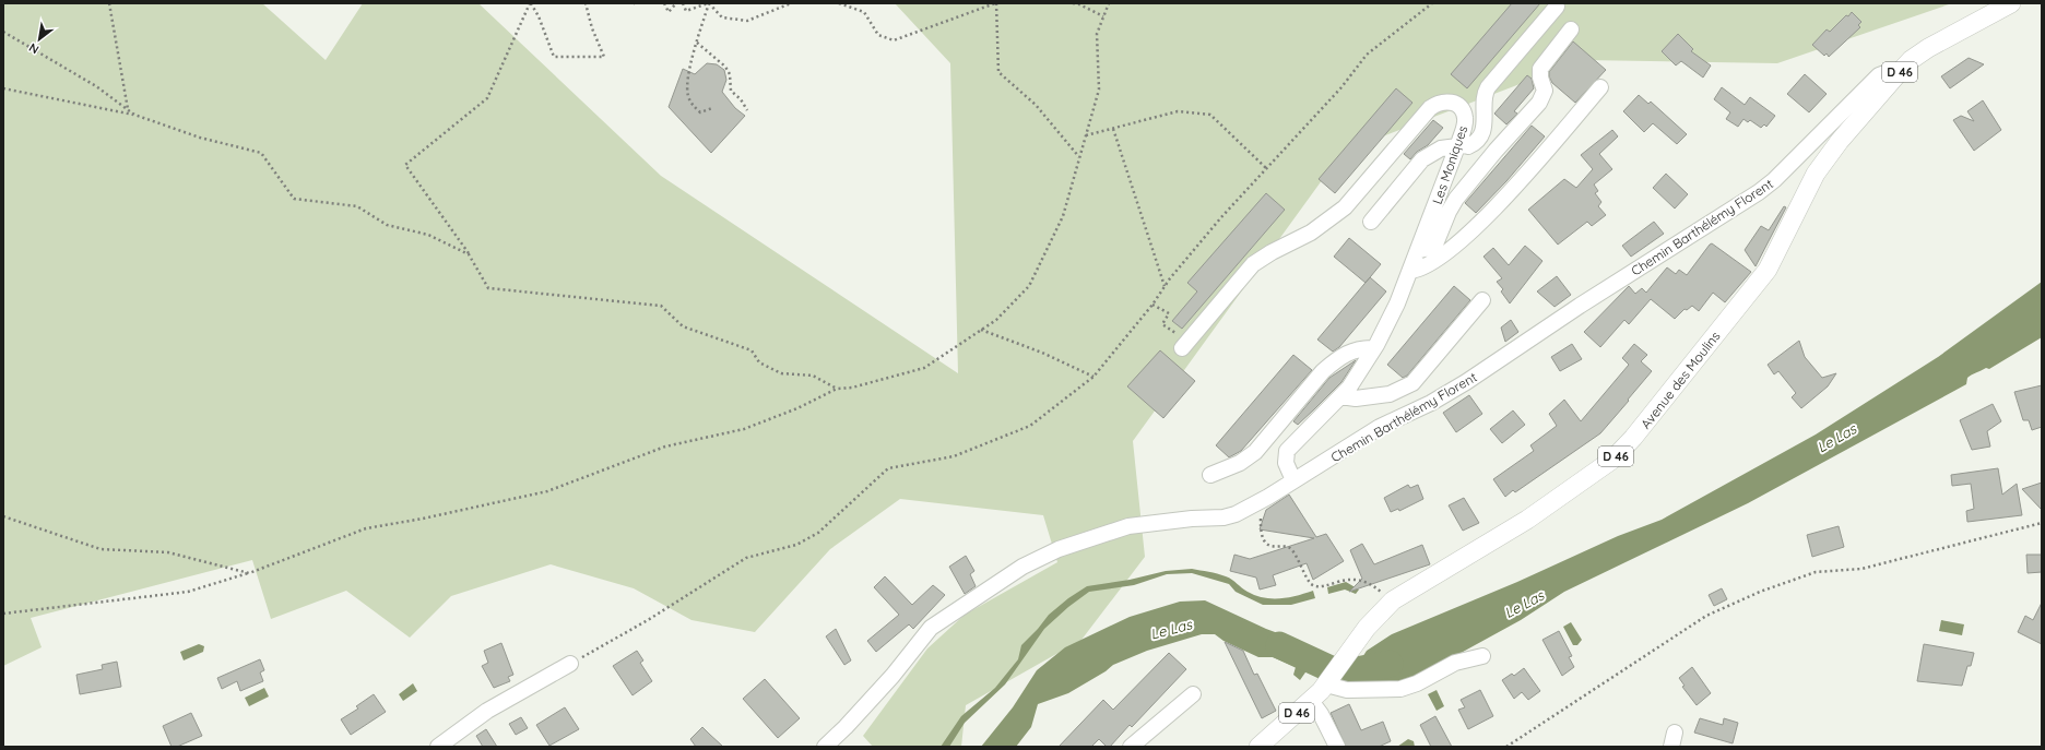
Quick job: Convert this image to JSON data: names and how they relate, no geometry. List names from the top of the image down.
{
  "streets": {
    "main road": ["D 46", "Avenue des Moulins"],
    "street": ["Les Moniques", "Chemin Barthélémy Florent"]
  },
  "crossings": [
    ["Les Moniques", "Chemin Barthélémy Florent"],
    ["Chemin Barthélémy Florent", "Avenue des Moulins"]
  ],
  "water": ["Le Las"],
  "north": "bottom left"
}
